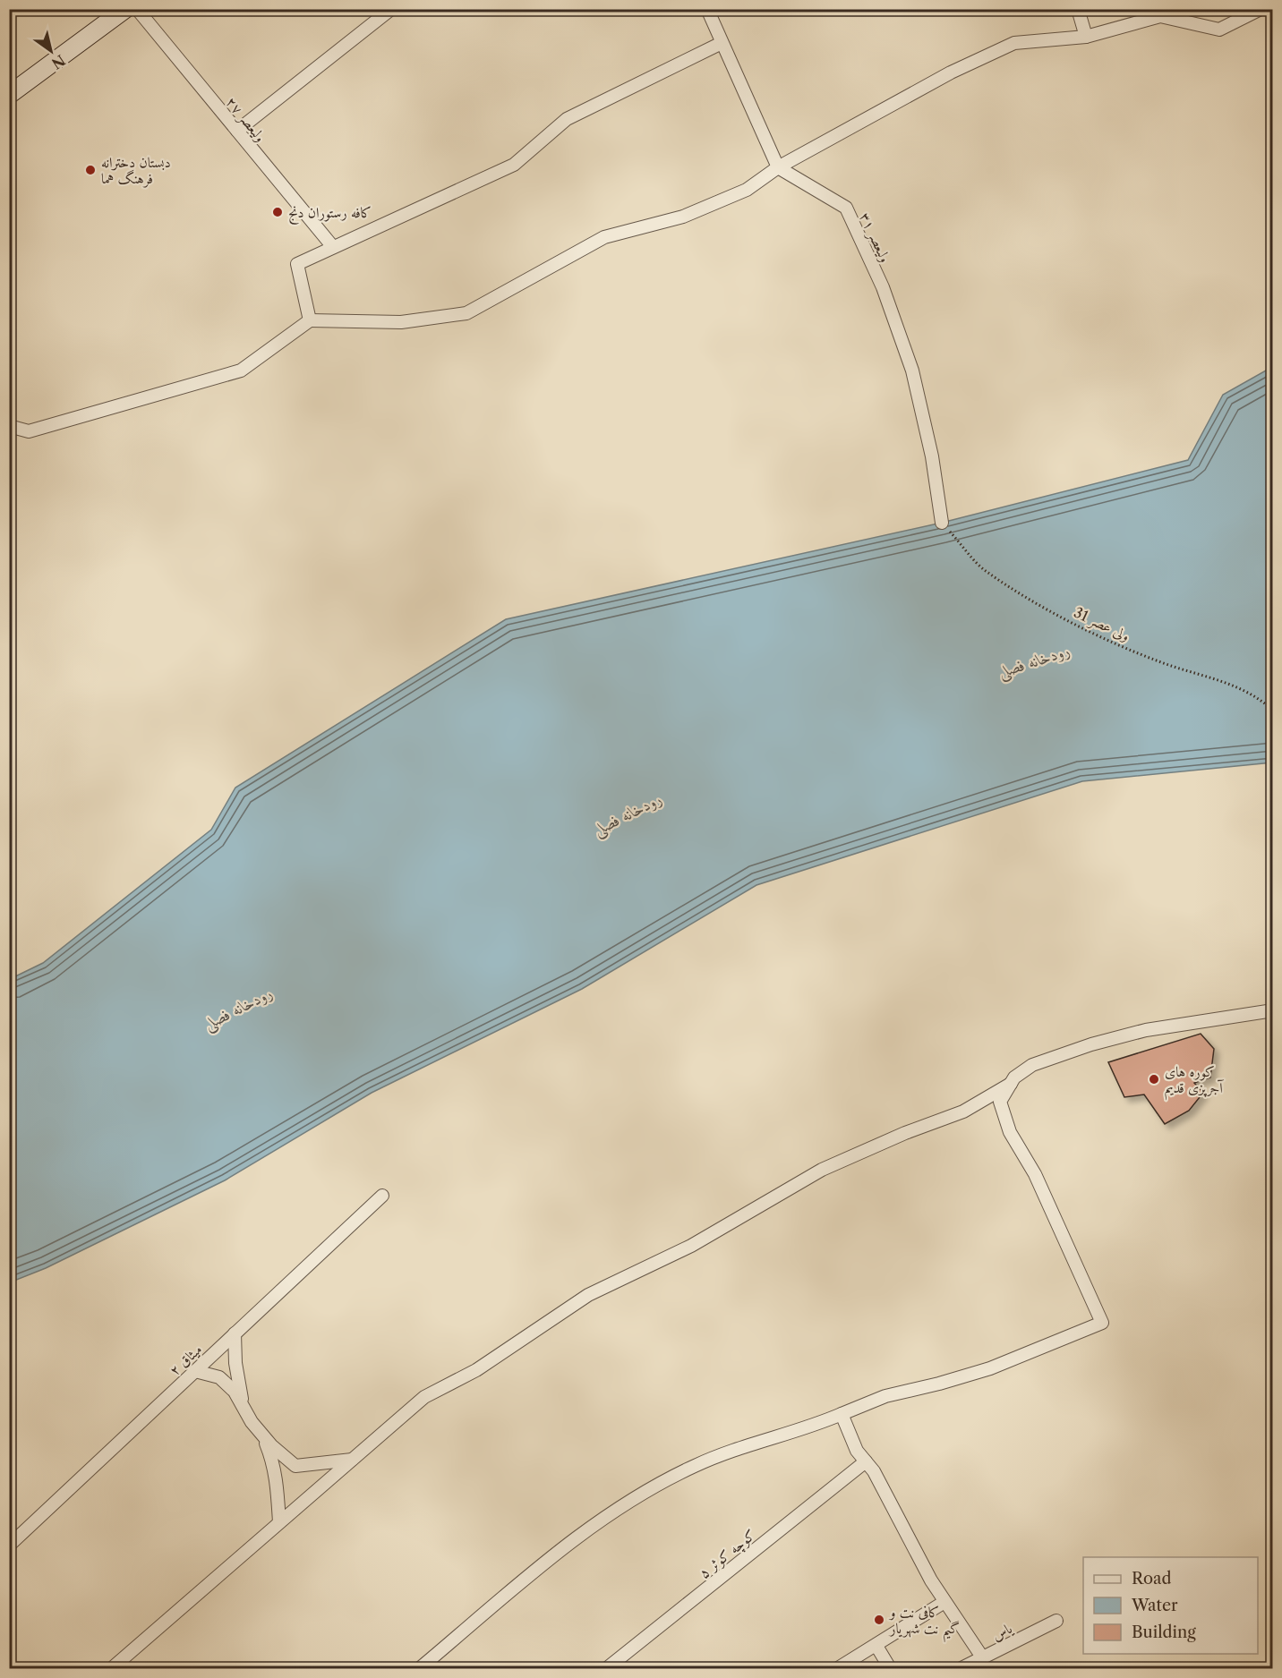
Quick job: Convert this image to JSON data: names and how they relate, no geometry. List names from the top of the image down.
{
  "streets": {
    "street": [
      "ولیعصر ۲۷",
      "ولیعصر ۳۱",
      "میثاق ۲",
      "کوچه کوثر ۵",
      "یاس"
    ],
    "path": ["ولی عصر 31"]
  },
  "crossings": [
    ["ولیعصر ۳۱", "ولی عصر 31"]
  ],
  "water": ["رودخانه فصلی"],
  "places": [
    "دبستان دخترانه فرهنگ هما",
    "کافه رستوران دنج",
    "کوره های آجرپزی قدیم",
    "کافی نت و گیم نت شهریار"
  ],
  "legend": ["Road", "Water", "Building"],
  "north": "bottom right"
}
